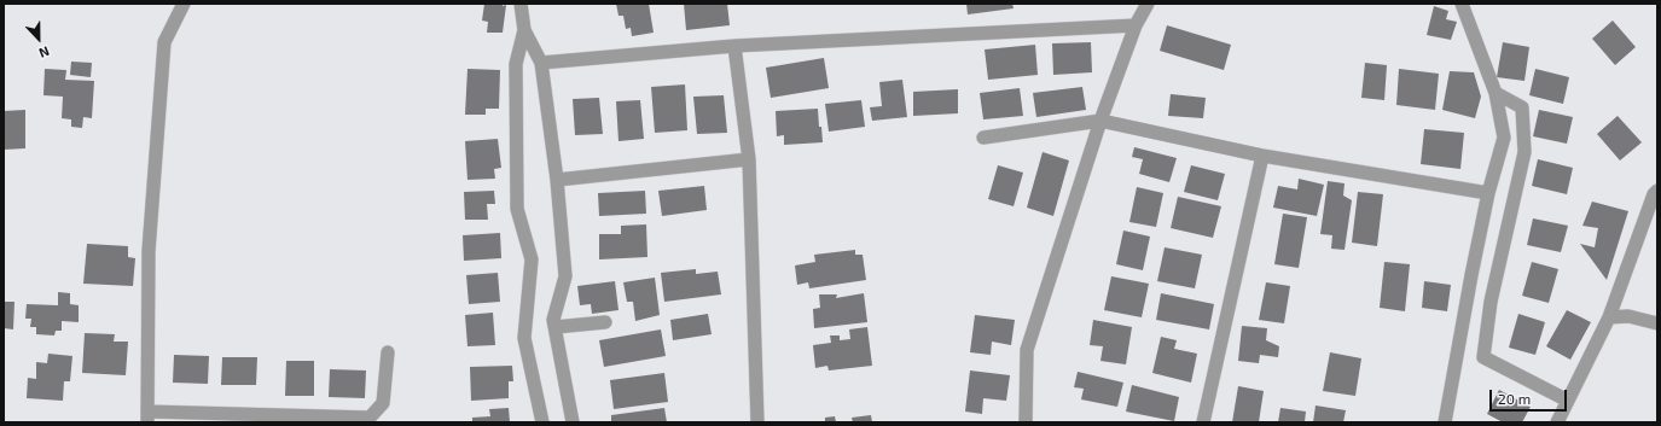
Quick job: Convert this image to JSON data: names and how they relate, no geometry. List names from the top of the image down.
{
  "scale_bar": "20 m",
  "north": "bottom"
}
